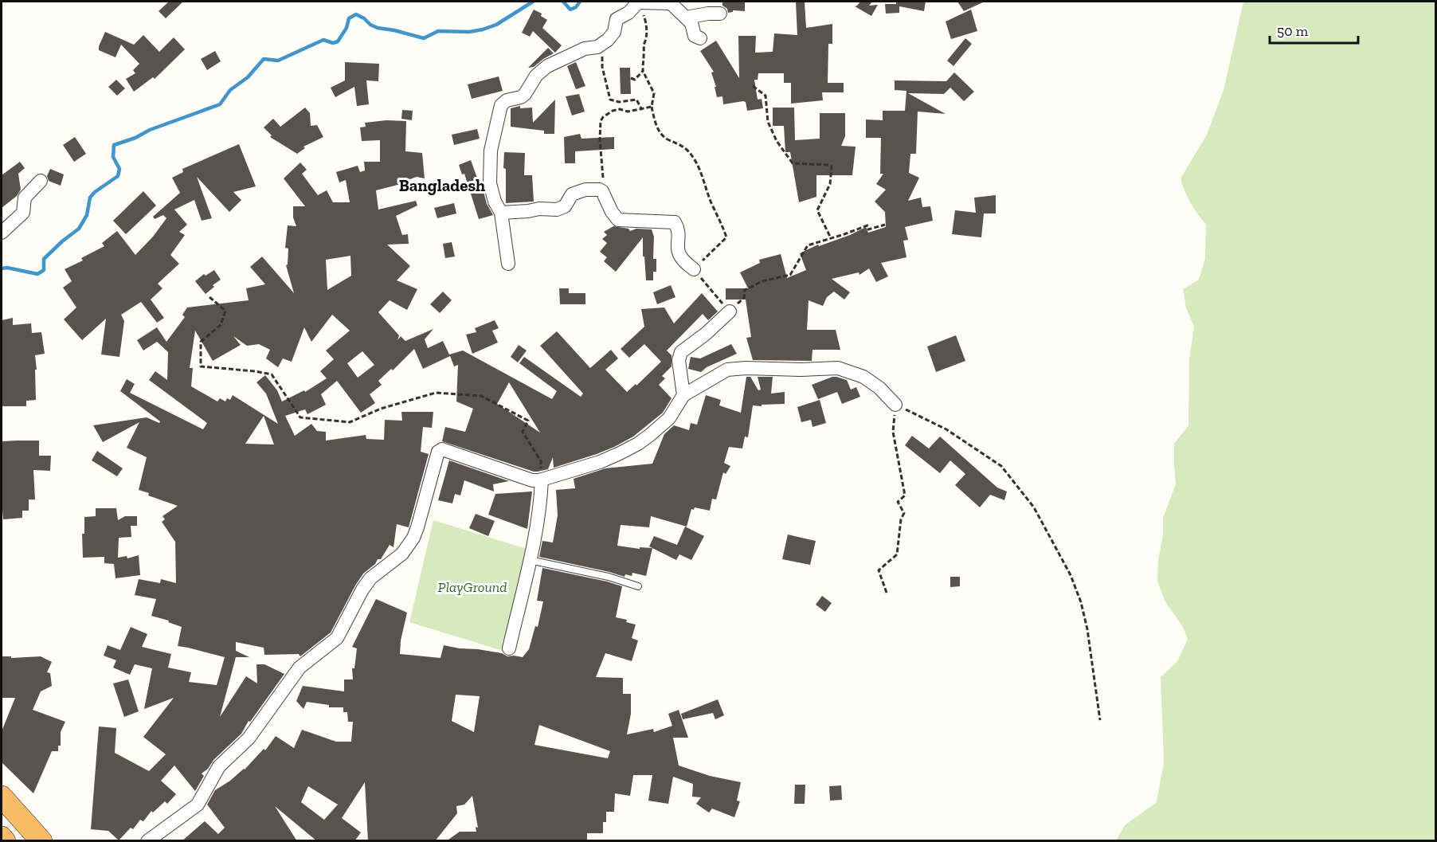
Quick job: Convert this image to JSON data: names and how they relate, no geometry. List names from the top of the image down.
{
  "districts": ["Bangladesh"],
  "parks": ["PlayGround"],
  "scale_bar": "50 m"
}
